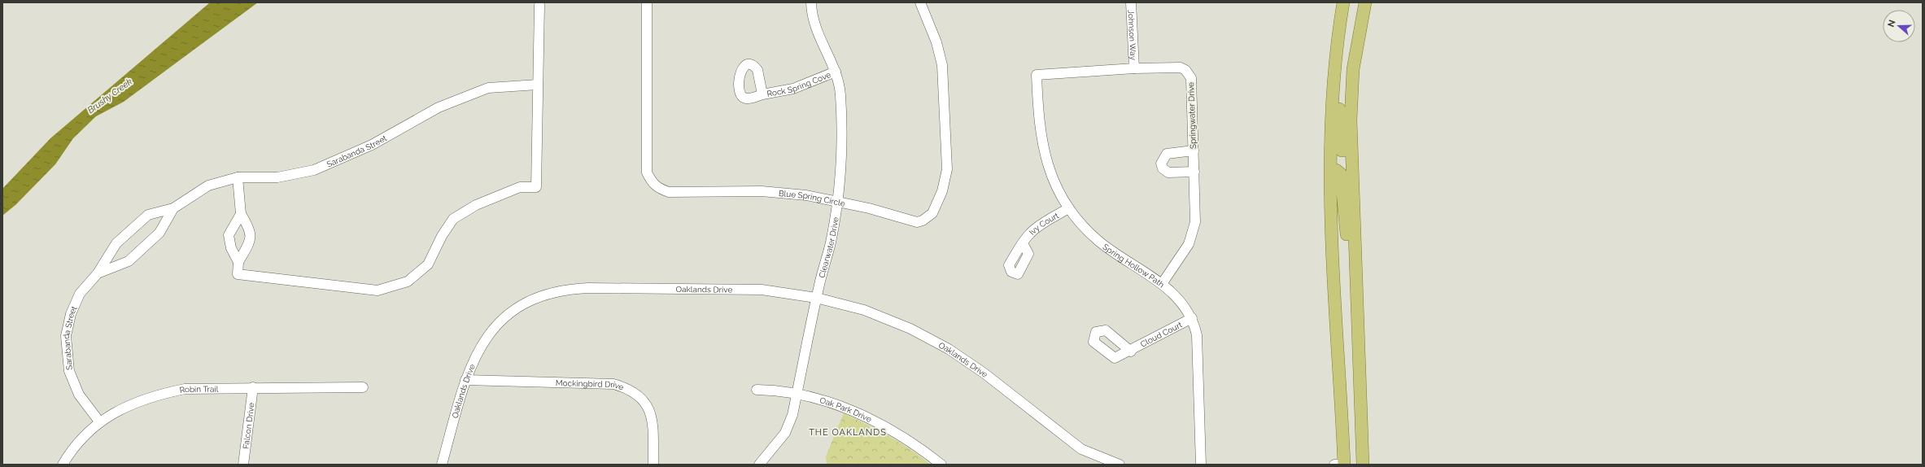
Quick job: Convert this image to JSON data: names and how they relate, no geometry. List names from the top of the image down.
{
  "streets": {
    "street": [
      "Johnson Way",
      "Rock Spring Cove",
      "Springwater Drive",
      "Sarabanda Street",
      "Blue Spring Circle",
      "Ivy Court",
      "Clearwater Drive",
      "Spring Hollow Path",
      "Oaklands Drive",
      "Cloud Court",
      "Mockingbird Drive",
      "Robin Trail",
      "Oak Park Drive",
      "Falcon Drive"
    ]
  },
  "crossings": [
    ["Johnson Way", "Springwater Drive"],
    ["Rock Spring Cove", "Clearwater Drive"],
    ["Springwater Drive", "Spring Hollow Path"],
    ["Sarabanda Street", "Robin Trail"],
    ["Blue Spring Circle", "Clearwater Drive"],
    ["Ivy Court", "Spring Hollow Path"],
    ["Clearwater Drive", "Oaklands Drive"],
    ["Clearwater Drive", "Oak Park Drive"],
    ["Spring Hollow Path", "Cloud Court"],
    ["Oaklands Drive", "Mockingbird Drive"],
    ["Robin Trail", "Falcon Drive"]
  ],
  "districts": ["THE OAKLANDS"],
  "water": ["Brushy Creek"],
  "north": "left"
}
